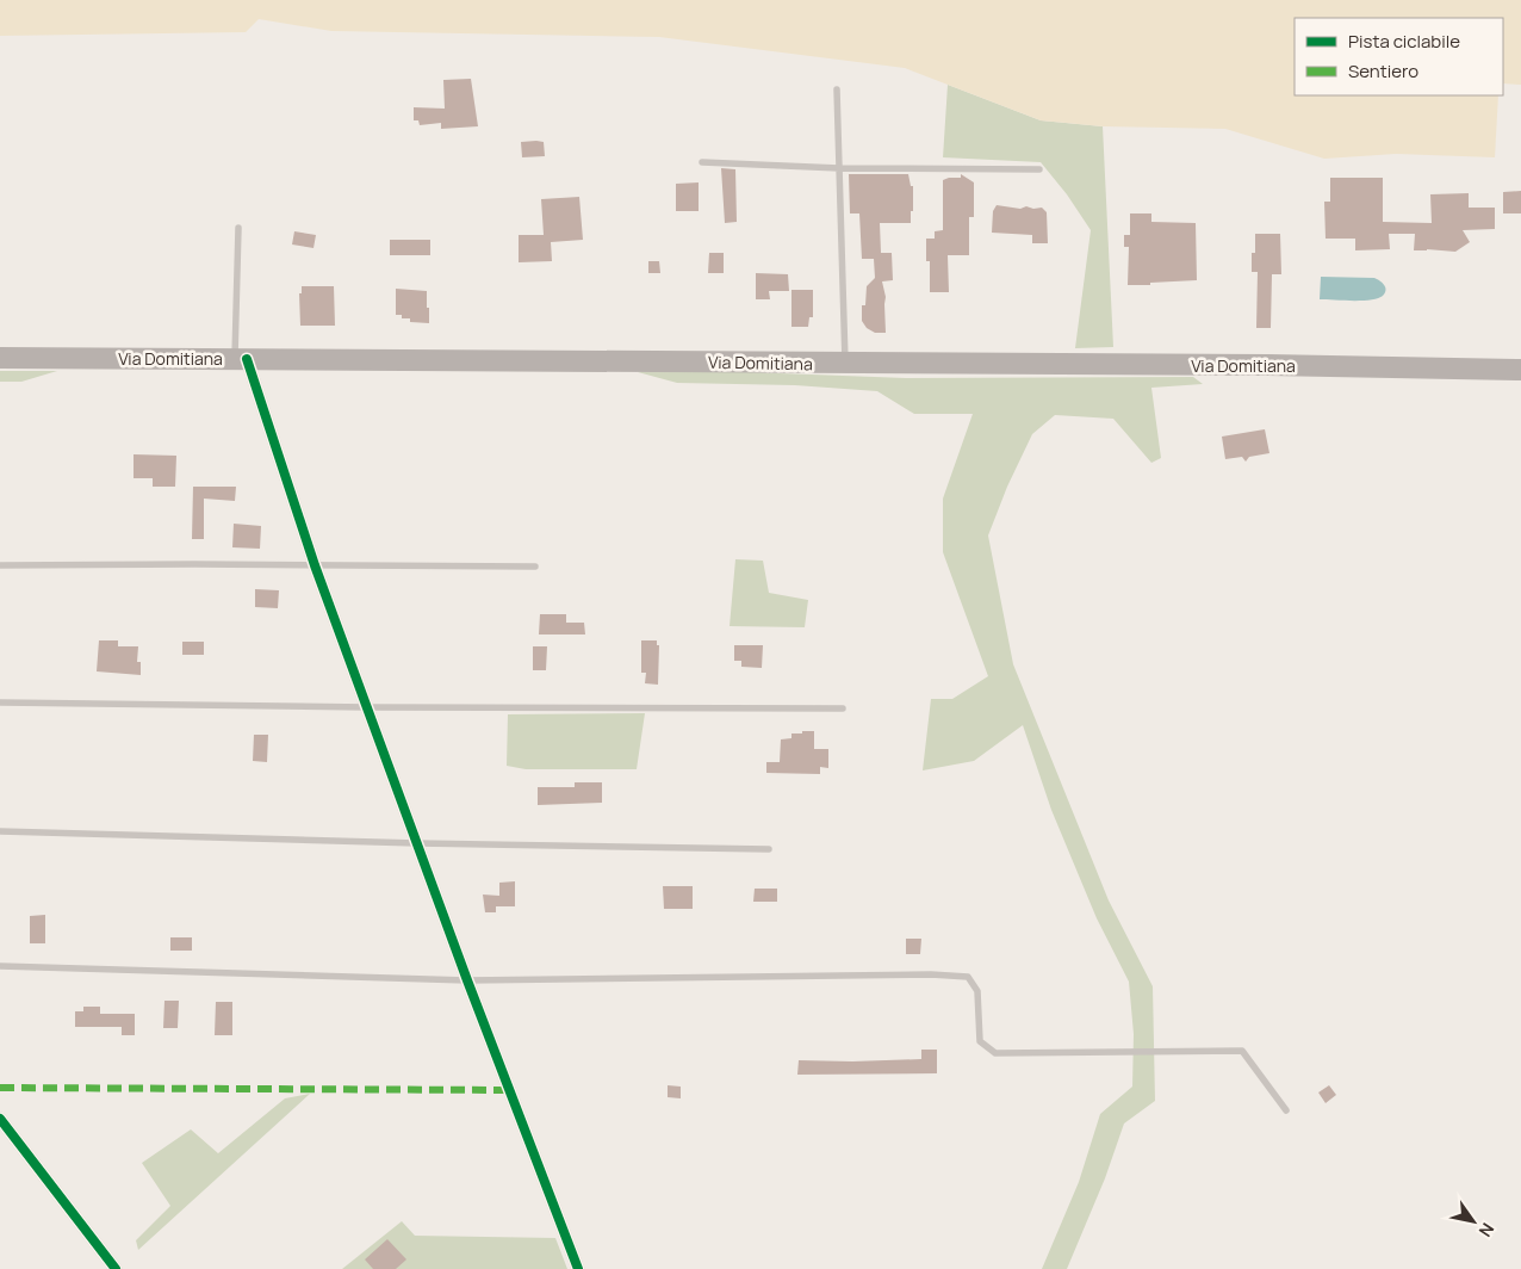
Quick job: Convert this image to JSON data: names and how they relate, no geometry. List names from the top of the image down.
{
  "streets": {
    "main road": ["Via Domitiana"]
  },
  "legend": ["Pista ciclabile", "Sentiero"],
  "north": "bottom right"
}
